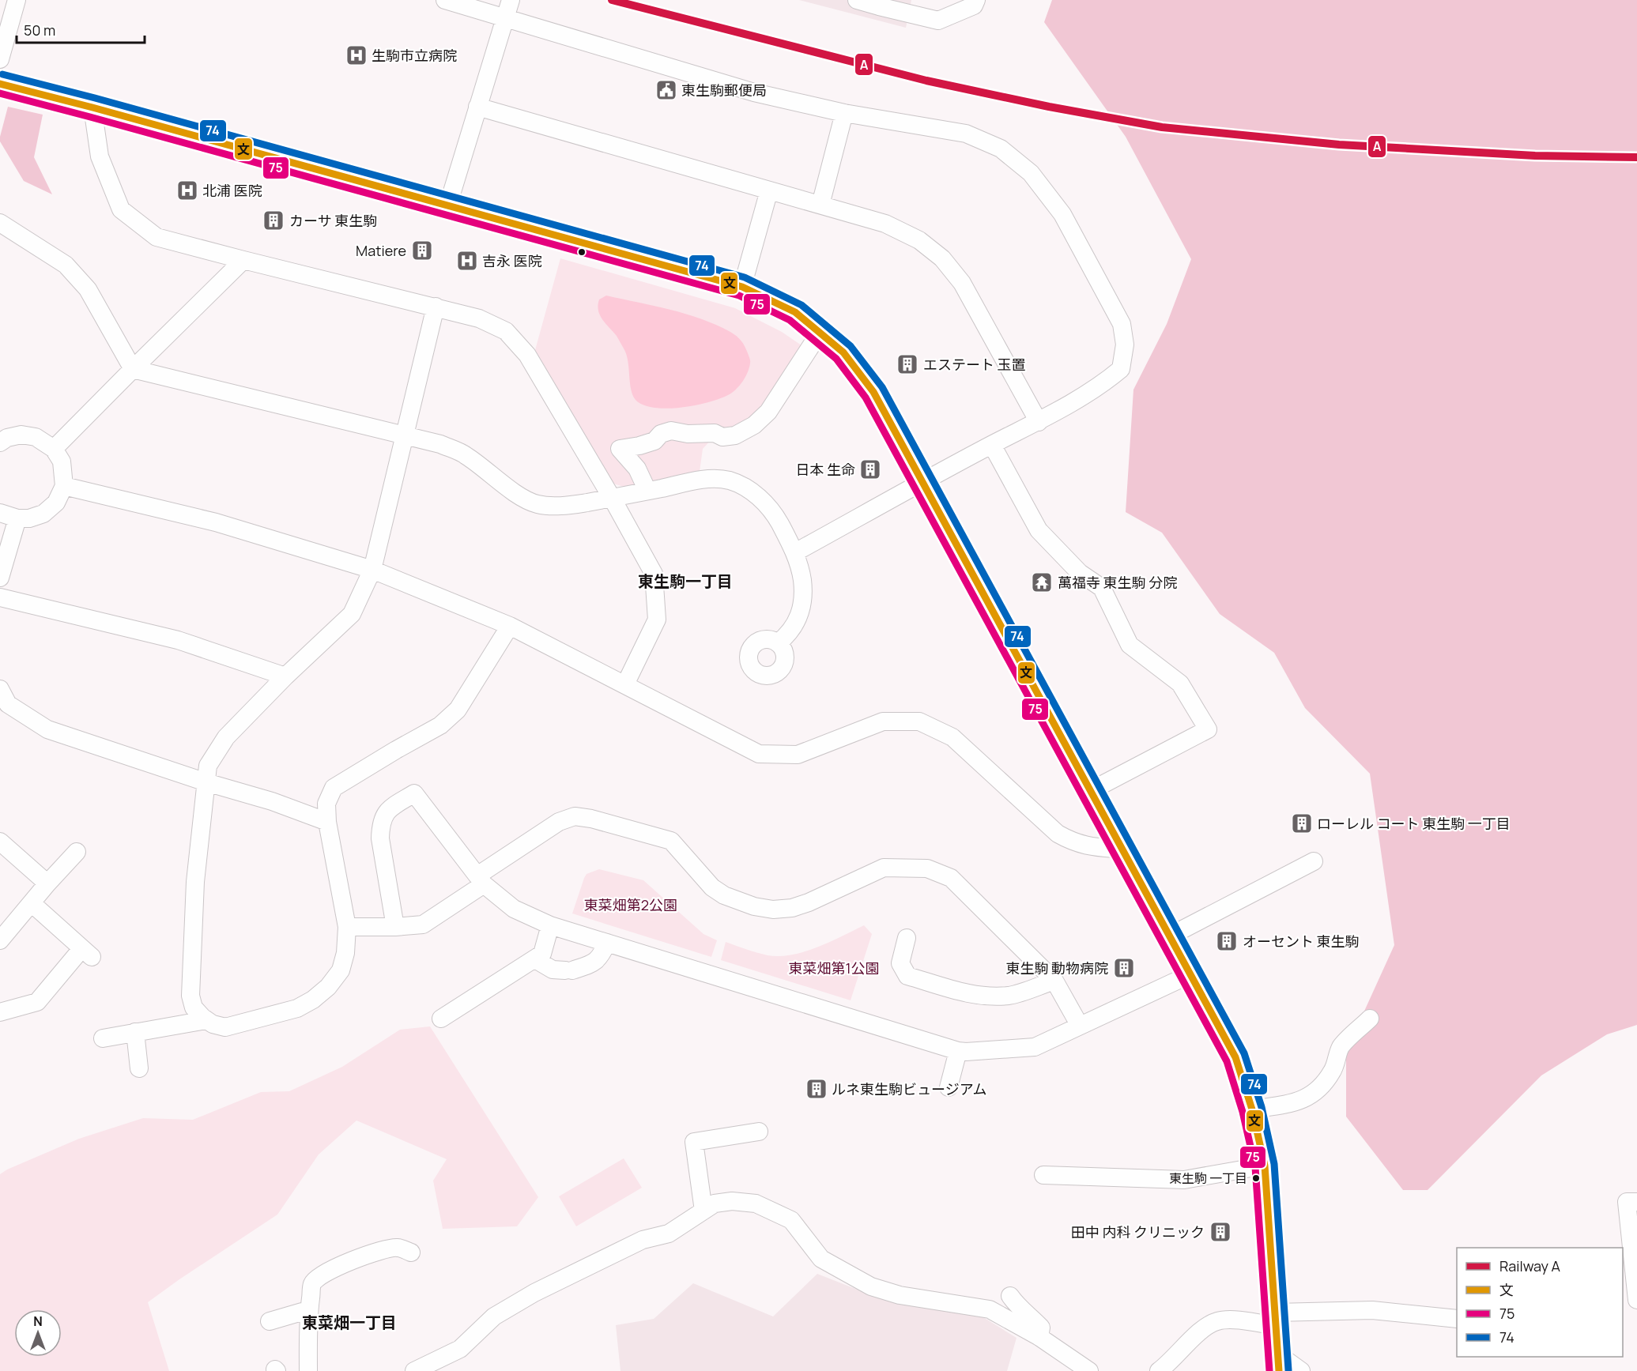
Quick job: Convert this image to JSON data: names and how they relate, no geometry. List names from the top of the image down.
{
  "districts": ["東生駒一丁目", "東菜畑一丁目"],
  "parks": ["東菜畑第2公園", "東菜畑第1公園"],
  "places": {
    "hospital": ["生駒市立病院", "北浦 医院", "吉永 医院"],
    "public building": ["東生駒郵便局"],
    "building": [
      "カーサ 東生駒",
      "Matiere",
      "エステート 玉置",
      "日本 生命",
      "ローレル コート 東生駒 一丁目",
      "オーセント 東生駒",
      "東生駒 動物病院",
      "ルネ東生駒ビュージアム",
      "田中 内科 クリニック"
    ],
    "temple": ["萬福寺 東生駒 分院"],
    "other": ["東生駒 一丁目"]
  },
  "lines": [
    "rail line A",
    "transit line 74",
    "transit line 文",
    "transit line 75"
  ],
  "legend": [
    "Railway A",
    "文",
    "75",
    "74"
  ],
  "scale_bar": "50 m",
  "north": "top"
}
